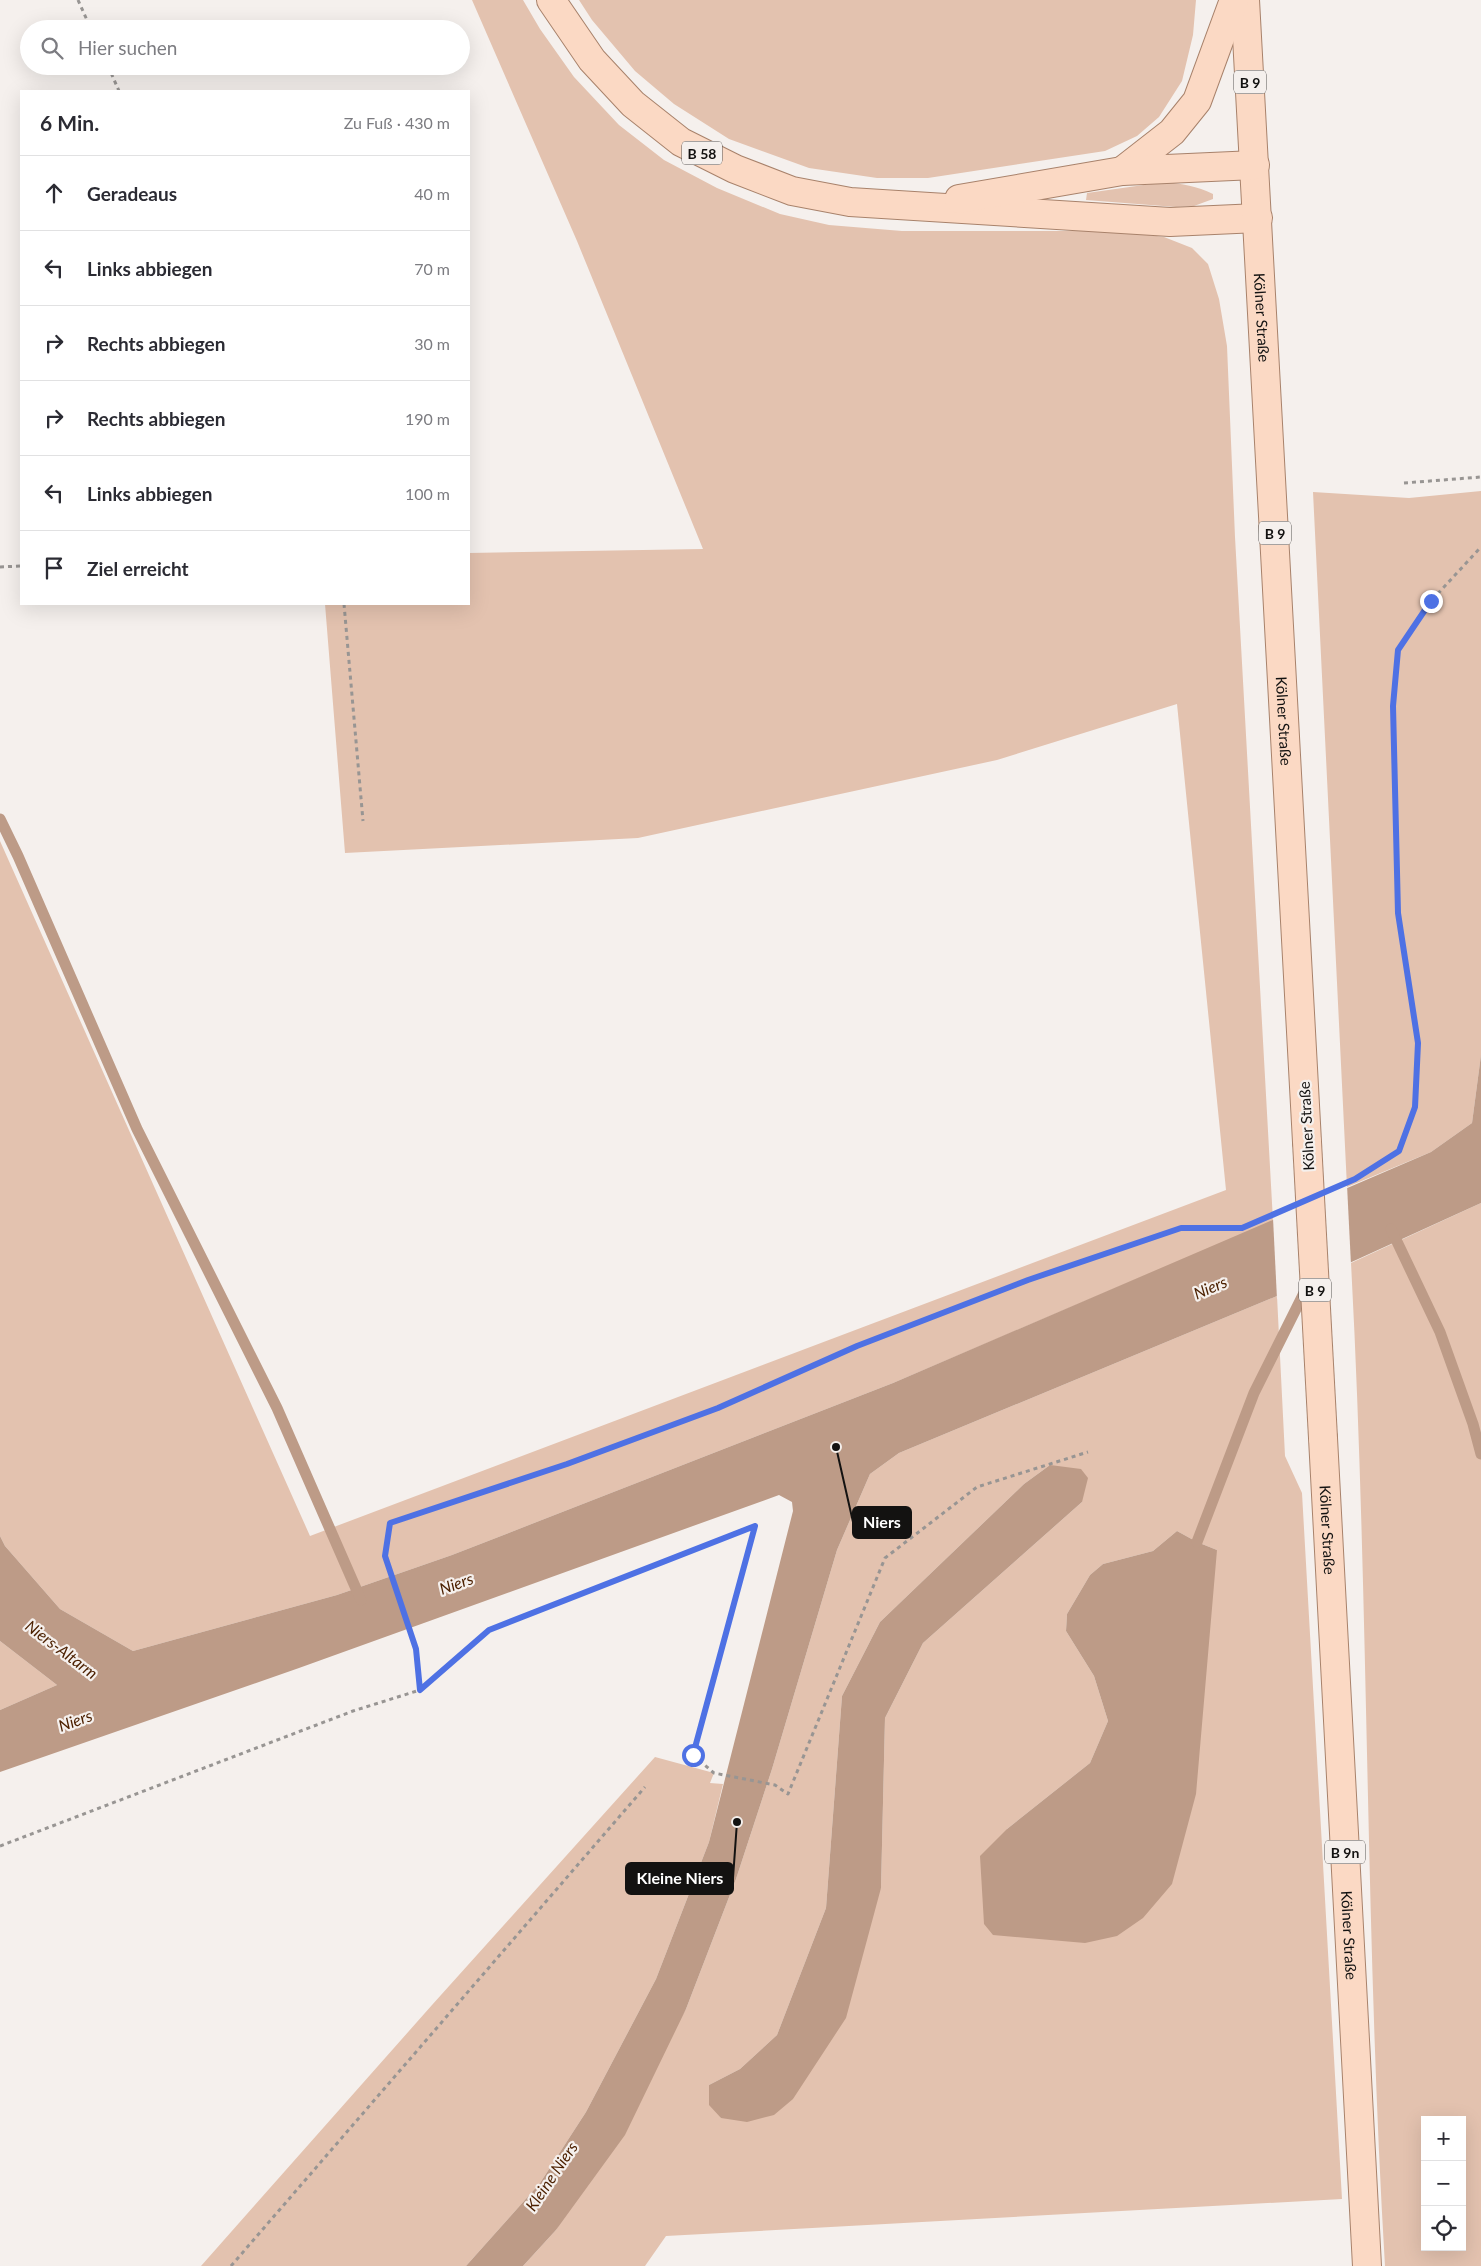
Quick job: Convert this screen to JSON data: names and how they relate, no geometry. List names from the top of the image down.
{
  "streets": {
    "main road": [
      "B 9",
      "B 58",
      "Kölner Straße",
      "B 9n"
    ]
  },
  "crossings": [
    ["B 9", "B 58"],
    ["B 9", "Kölner Straße"],
    ["B 58", "Kölner Straße"]
  ],
  "water": ["Niers", "Niers-Altarm", "Kleine Niers"],
  "places": ["Niers", "Kleine Niers"],
  "page": {
    "search": "Hier suchen",
    "heading": ["6 Min.", "Zu Fuß · 430 m"],
    "list": [
      ["Geradeaus", "40 m"],
      ["Links abbiegen", "70 m"],
      ["Rechts abbiegen", "30 m"],
      ["Rechts abbiegen", "190 m"],
      ["Links abbiegen", "100 m"],
      "Ziel erreicht"
    ],
    "map_buttons": ["+", "−"]
  }
}
